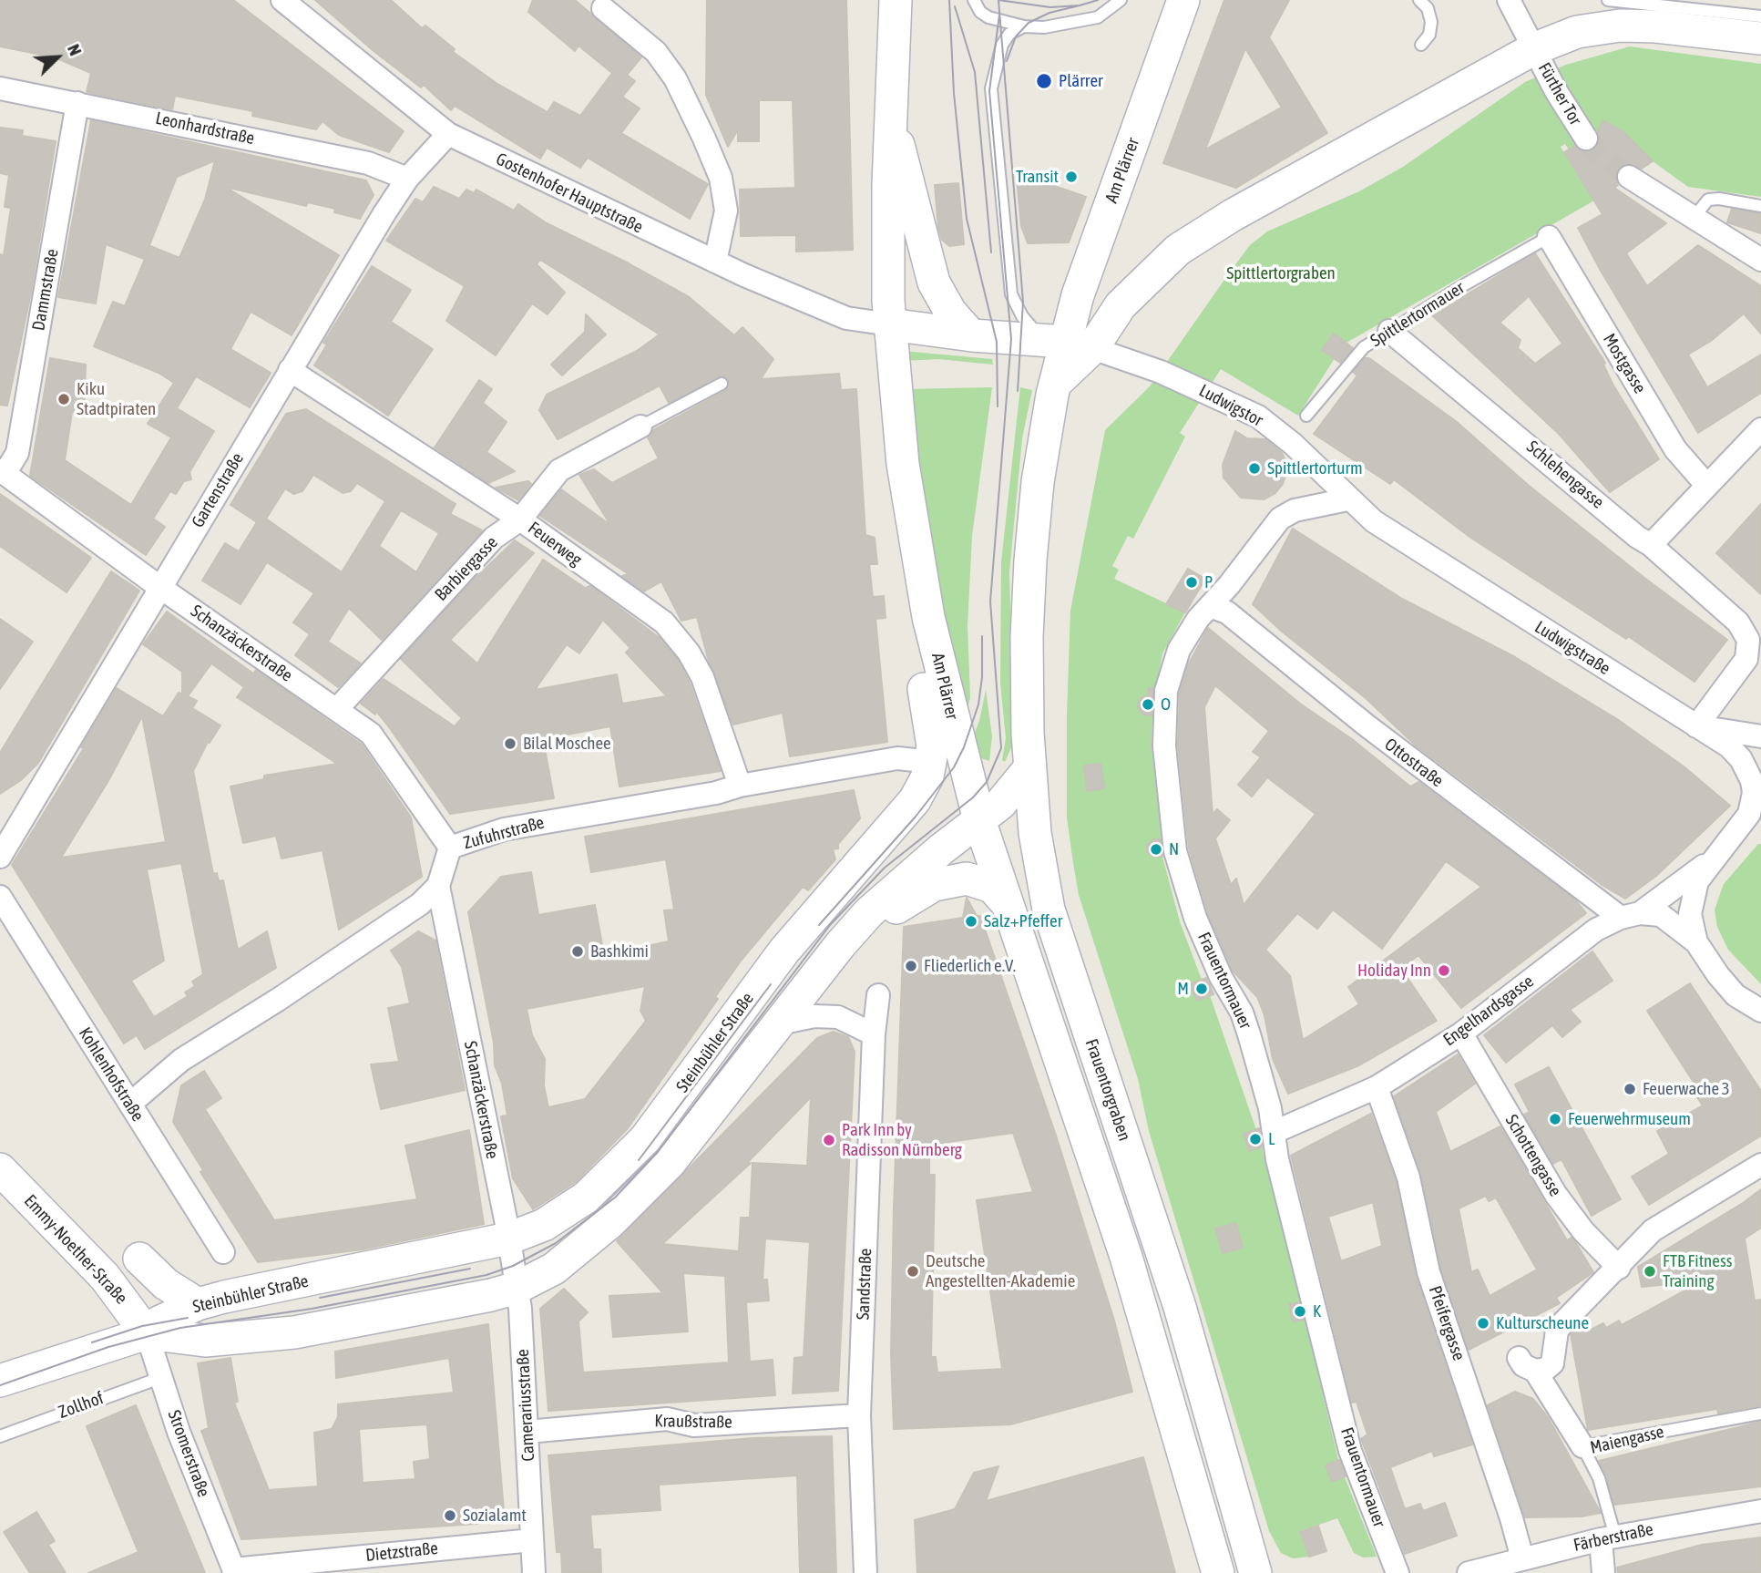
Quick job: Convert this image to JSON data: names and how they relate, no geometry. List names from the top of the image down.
{
  "streets": {
    "main road": [
      "Am Plärrer",
      "Steinbühler Straße",
      "Frauentorgraben",
      "Emmy-Noether-Straße"
    ],
    "street": [
      "Fürther Tor",
      "Leonhardstraße",
      "Gostenhofer Hauptstraße",
      "Dammstraße",
      "Mostgasse",
      "Ludwigstor",
      "Schlehengasse",
      "Gartenstraße",
      "Feuerweg",
      "Barbiergasse",
      "Schanzäckerstraße",
      "Ludwigstraße",
      "Ottostraße",
      "Zufuhrstraße",
      "Frauentormauer",
      "Engelhardsgasse",
      "Kohlenhofstraße",
      "Schottengasse",
      "Sandstraße",
      "Pfeifergasse",
      "Camerariusstraße",
      "Kraußstraße",
      "Stromerstraße",
      "Färberstraße",
      "Dietzstraße"
    ],
    "lane": ["Spittlertormauer", "Zollhof", "Maiengasse"]
  },
  "crossings": [
    ["Fürther Tor", "Am Plärrer"],
    ["Leonhardstraße", "Dammstraße"],
    ["Leonhardstraße", "Gartenstraße"],
    ["Am Plärrer", "Gostenhofer Hauptstraße"],
    ["Am Plärrer", "Ludwigstor"],
    ["Am Plärrer", "Zufuhrstraße"],
    ["Am Plärrer", "Steinbühler Straße"],
    ["Am Plärrer", "Frauentorgraben"],
    ["Gostenhofer Hauptstraße", "Gartenstraße"],
    ["Dammstraße", "Schanzäckerstraße"],
    ["Spittlertormauer", "Mostgasse"],
    ["Spittlertormauer", "Schlehengasse"],
    ["Ludwigstor", "Ludwigstraße"],
    ["Ludwigstor", "Frauentormauer"],
    ["Schlehengasse", "Ludwigstraße"],
    ["Gartenstraße", "Feuerweg"],
    ["Gartenstraße", "Schanzäckerstraße"],
    ["Feuerweg", "Barbiergasse"],
    ["Feuerweg", "Zufuhrstraße"],
    ["Barbiergasse", "Schanzäckerstraße"],
    ["Schanzäckerstraße", "Zufuhrstraße"],
    ["Schanzäckerstraße", "Steinbühler Straße"],
    ["Schanzäckerstraße", "Camerariusstraße"],
    ["Ludwigstraße", "Frauentormauer"],
    ["Ludwigstraße", "Engelhardsgasse"],
    ["Ottostraße", "Frauentormauer"],
    ["Ottostraße", "Engelhardsgasse"],
    ["Zufuhrstraße", "Steinbühler Straße"],
    ["Frauentormauer", "Engelhardsgasse"],
    ["Engelhardsgasse", "Schottengasse"],
    ["Engelhardsgasse", "Pfeifergasse"],
    ["Steinbühler Straße", "Frauentorgraben"],
    ["Steinbühler Straße", "Emmy-Noether-Straße"],
    ["Steinbühler Straße", "Camerariusstraße"],
    ["Steinbühler Straße", "Stromerstraße"],
    ["Emmy-Noether-Straße", "Stromerstraße"],
    ["Sandstraße", "Kraußstraße"],
    ["Pfeifergasse", "Färberstraße"],
    ["Zollhof", "Stromerstraße"],
    ["Camerariusstraße", "Kraußstraße"],
    ["Camerariusstraße", "Dietzstraße"],
    ["Maiengasse", "Färberstraße"],
    ["Stromerstraße", "Dietzstraße"]
  ],
  "parks": ["Spittlertorgraben"],
  "places": [
    "Plärrer",
    "Transit",
    "Kiku Stadtpiraten",
    "Spittlertorturm",
    "P",
    "O",
    "Bilal Moschee",
    "N",
    "Salz+Pfeffer",
    "Bashkimi",
    "Fliederlich e.V.",
    "Holiday Inn",
    "M",
    "Feuerwache 3",
    "Feuerwehrmuseum",
    "L",
    "Park Inn by Radisson Nürnberg",
    "Deutsche Angestellten-Akademie",
    "FTB Fitness Training",
    "K",
    "Kulturscheune",
    "Sozialamt"
  ],
  "north": "top right"
}
